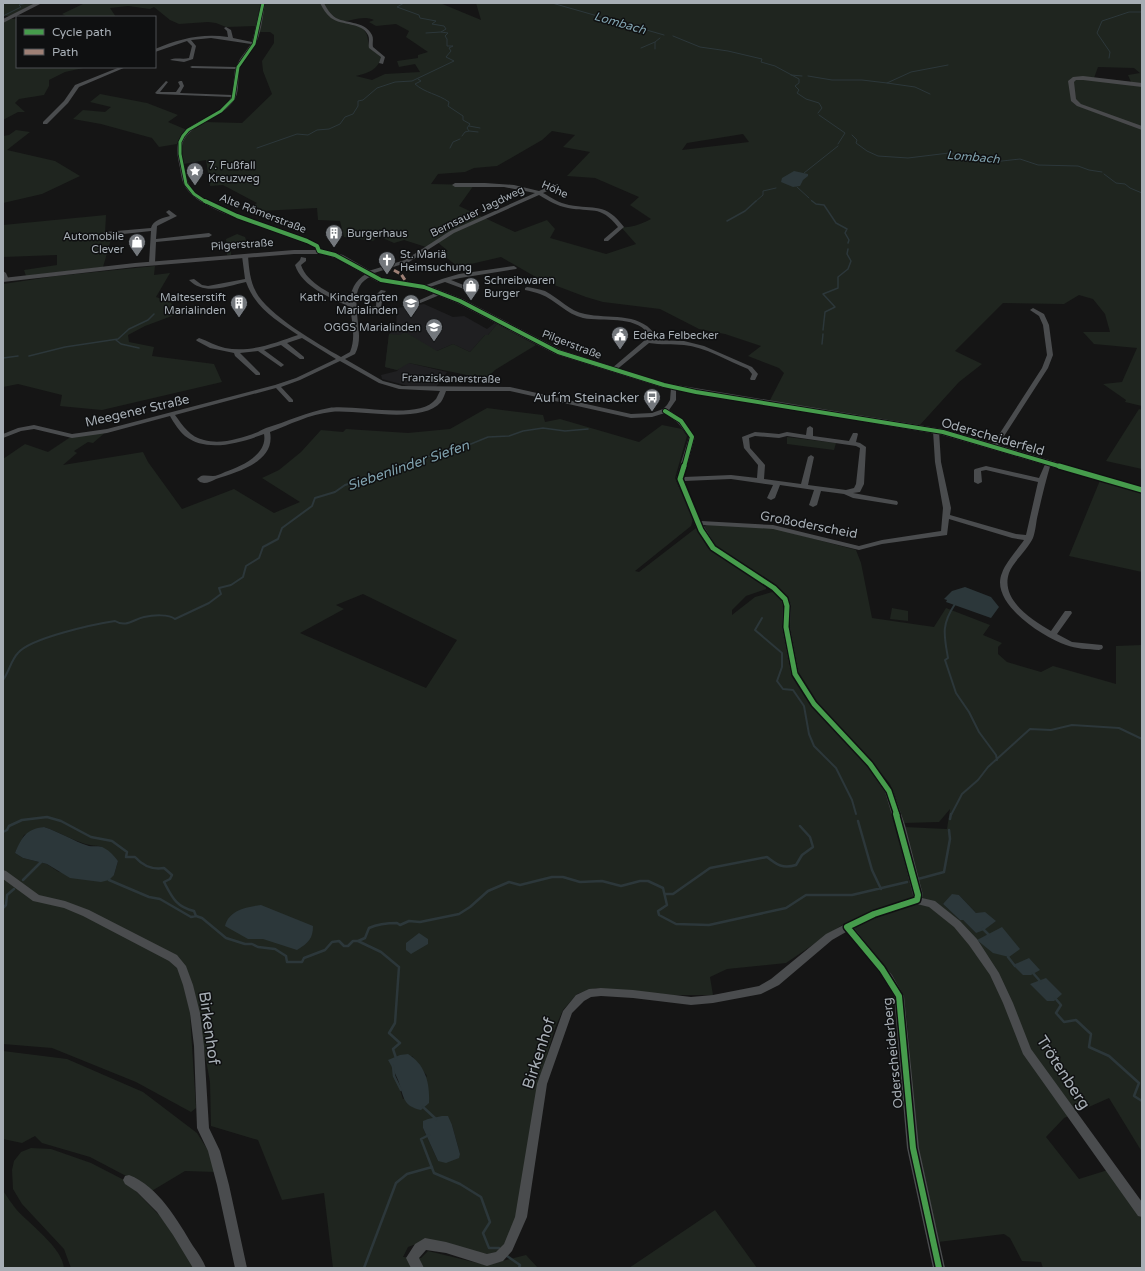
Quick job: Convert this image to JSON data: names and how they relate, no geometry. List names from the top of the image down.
{
  "streets": {
    "main road": ["Pilgerstraße", "Oderscheiderfeld"],
    "street": [
      "Höhe",
      "Bernsauer Jagdweg",
      "Alte Römerstraße",
      "Franziskanerstraße",
      "Meegener Straße",
      "Großoderscheid",
      "Birkenhof",
      "Oderscheiderberg",
      "Trötenberg"
    ]
  },
  "crossings": [
    ["Höhe", "Bernsauer Jagdweg"],
    ["Bernsauer Jagdweg", "Pilgerstraße"],
    ["Alte Römerstraße", "Pilgerstraße"],
    ["Pilgerstraße", "Franziskanerstraße"],
    ["Pilgerstraße", "Oderscheiderfeld"],
    ["Franziskanerstraße", "Meegener Straße"],
    ["Oderscheiderfeld", "Großoderscheid"],
    ["Birkenhof", "Oderscheiderberg"]
  ],
  "water": ["Lombach", "Siebenlinder Siefen"],
  "places": {
    "place": ["7. Fußfall Kreuzweg"],
    "building": ["Burgerhaus", "Malteserstift Marialinden"],
    "shop": ["Automobile Clever", "Schreibwaren Burger"],
    "church": ["St. Mariä Heimsuchung"],
    "school or university": ["Kath. Kindergarten Marialinden", "OGGS Marialinden"],
    "public building": ["Edeka Felbecker"],
    "bus stop": ["Auf´m Steinacker"]
  },
  "legend": ["Cycle path", "Path"]
}
